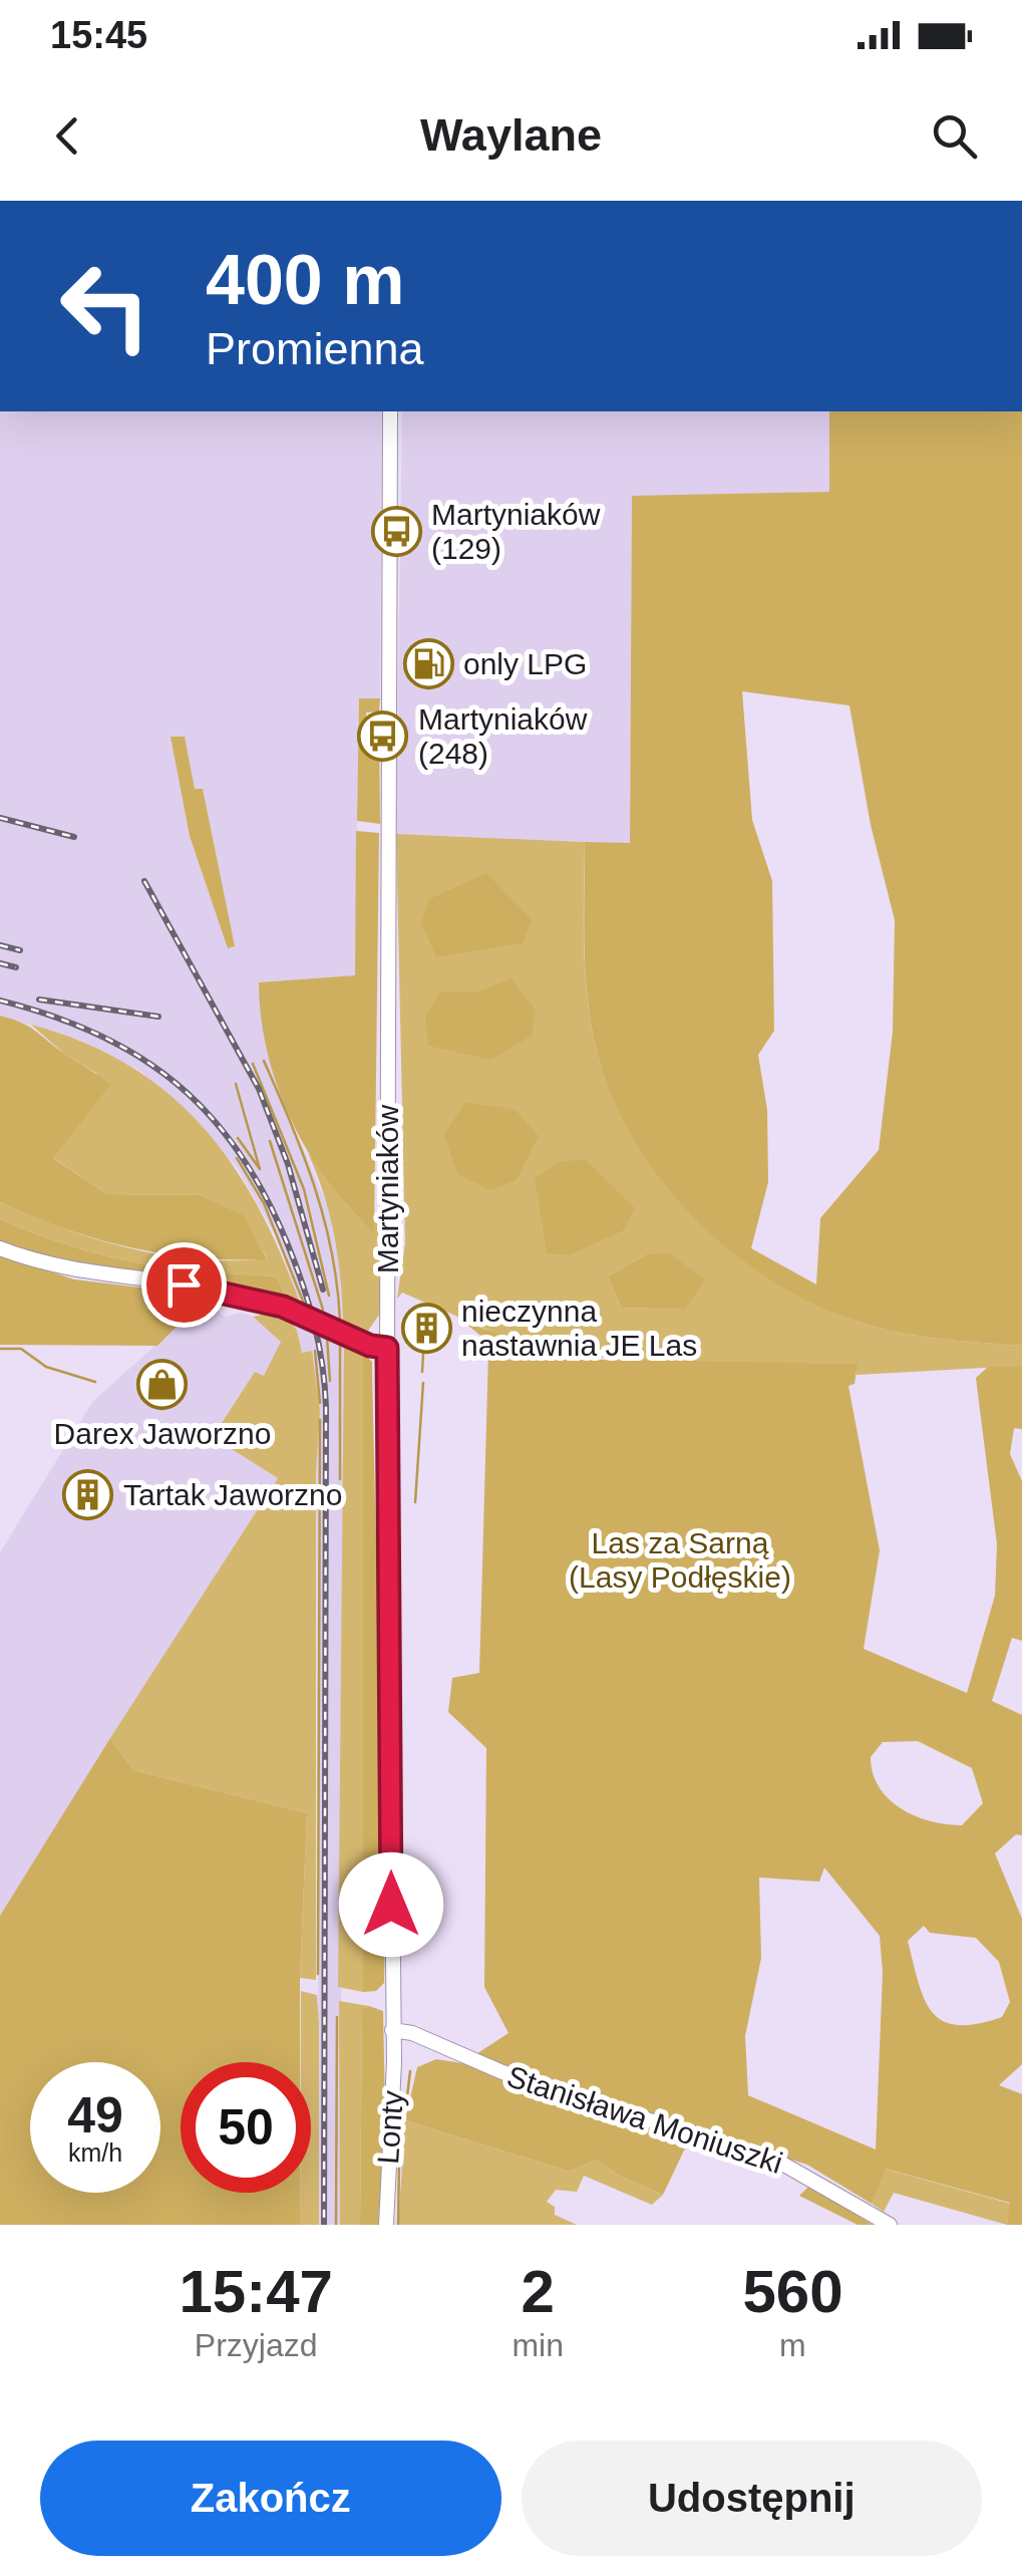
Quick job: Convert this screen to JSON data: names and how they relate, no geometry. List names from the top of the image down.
{
  "streets": {
    "main road": ["Martyniaków", "Stanisława Moniuszki", "Lonty"]
  },
  "crossings": [
    ["Martyniaków", "Stanisława Moniuszki"],
    ["Martyniaków", "Lonty"],
    ["Stanisława Moniuszki", "Lonty"]
  ],
  "parks": ["Las za Sarną (Lasy Podłęskie)"],
  "places": {
    "bus stop": ["Martyniaków (129)", "Martyniaków (248)"],
    "fuel station": ["only LPG"],
    "building": ["nieczynna nastawnia JE Las", "Tartak Jaworzno"],
    "shop": ["Darex Jaworzno"]
  },
  "page": {
    "status": "15:45",
    "header": "Waylane",
    "turn": ["400 m", "Promienna"],
    "speed": "49 km/h",
    "limit": "50",
    "eta": [
      "15:47",
      "Przyjazd",
      "2",
      "min",
      "560",
      "m"
    ],
    "buttons": ["Zakończ", "Udostępnij"]
  }
}
